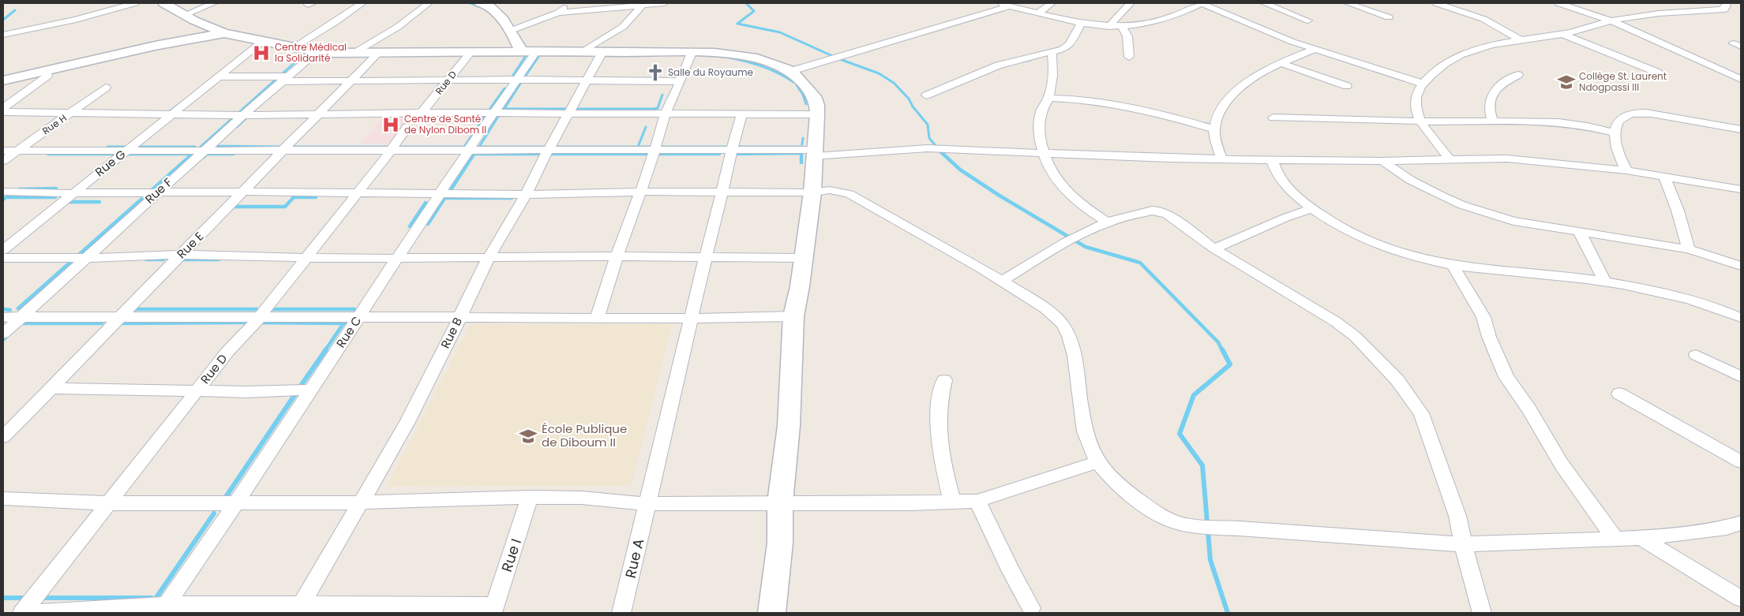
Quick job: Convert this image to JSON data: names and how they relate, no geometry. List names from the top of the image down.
{
  "streets": {
    "street": [
      "Rue D",
      "Rue H",
      "Rue G",
      "Rue F",
      "Rue E",
      "Rue C",
      "Rue B",
      "Rue I",
      "Rue A"
    ]
  },
  "places": {
    "hospital": ["Centre Médical la Solidarité", "Centre de Santé de Nylon Dibom II"],
    "church": ["Salle du Royaume"],
    "school or university": ["Collège St. Laurent Ndogpassi III", "École Publique de Diboum II"]
  }
}
